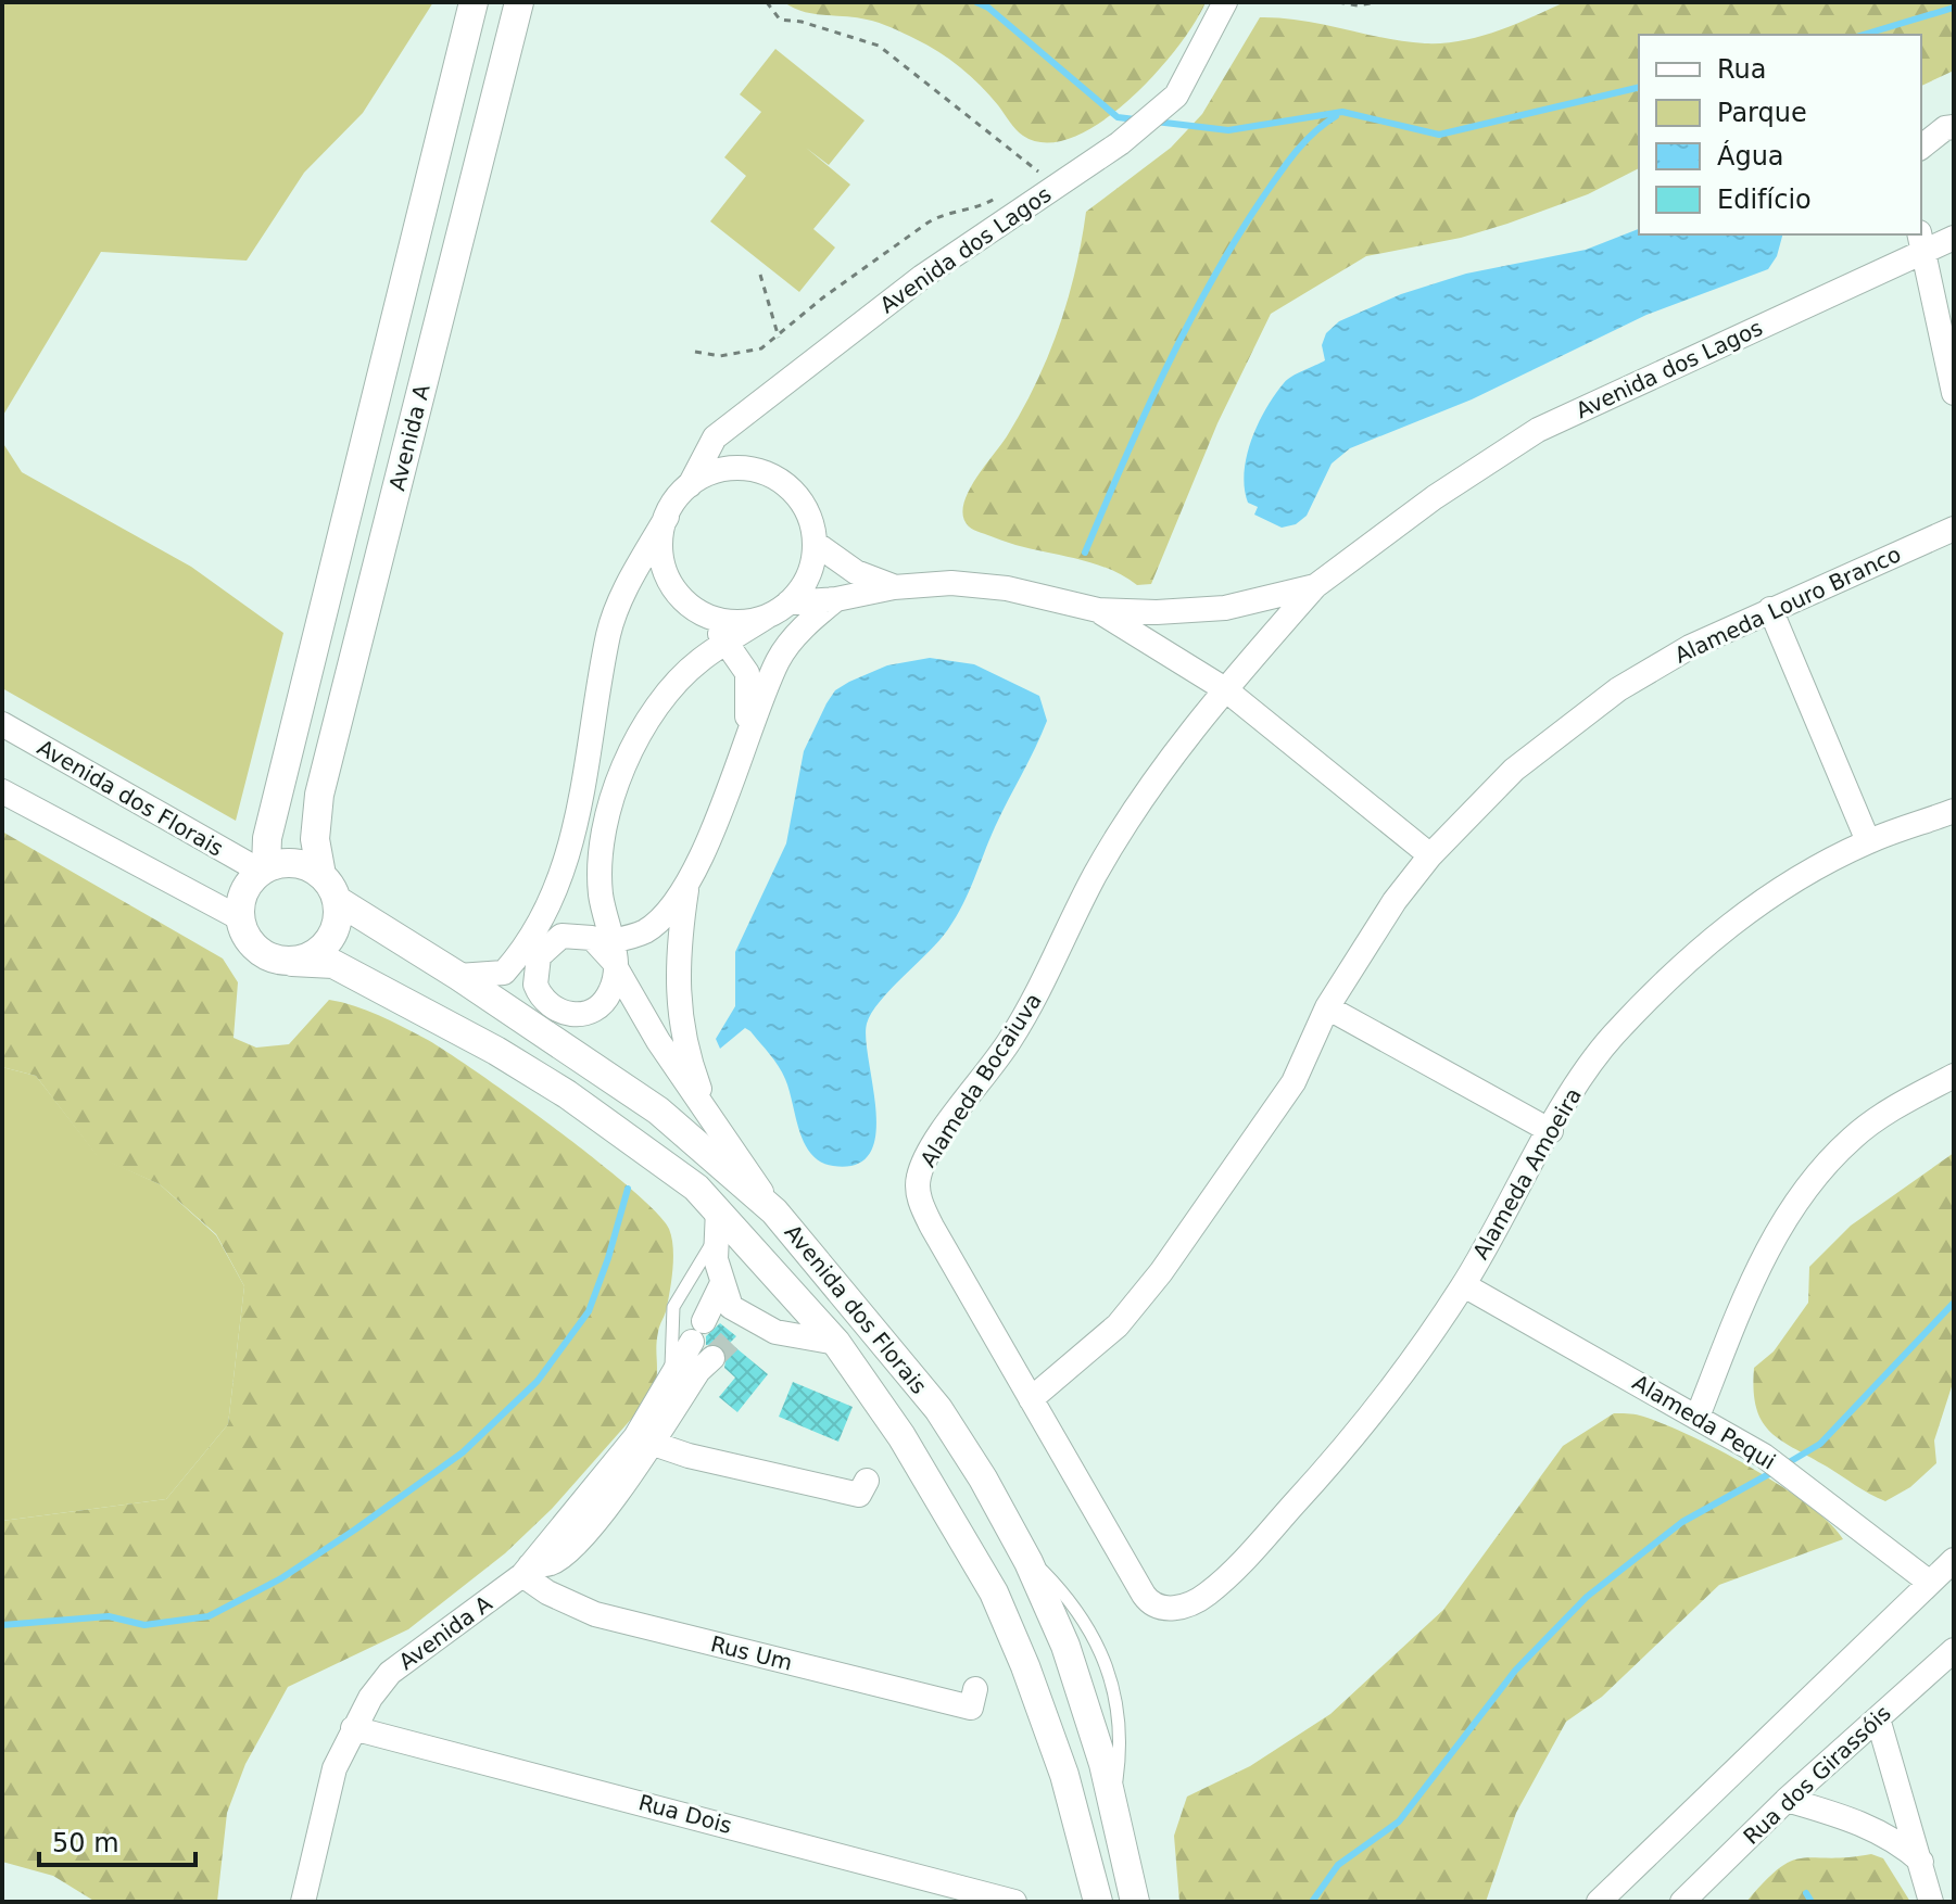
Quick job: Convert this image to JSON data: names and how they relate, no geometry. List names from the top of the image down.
{
  "streets": {
    "street": [
      "Avenida dos Lagos",
      "Avenida A",
      "Alameda Louro Branco",
      "Avenida dos Florais",
      "Alameda Bocaiuva",
      "Alameda Amoeira",
      "Alameda Pequi",
      "Rus Um",
      "Rua dos Girassóis",
      "Rua Dois"
    ]
  },
  "crossings": [
    ["Avenida dos Lagos", "Alameda Bocaiuva"],
    ["Avenida A", "Avenida dos Florais"],
    ["Avenida A", "Rus Um"],
    ["Avenida A", "Rua Dois"],
    ["Alameda Louro Branco", "Alameda Bocaiuva"],
    ["Alameda Bocaiuva", "Alameda Amoeira"],
    ["Alameda Amoeira", "Alameda Pequi"]
  ],
  "legend": [
    "Rua",
    "Parque",
    "Água",
    "Edifício"
  ],
  "scale_bar": "50 m"
}
